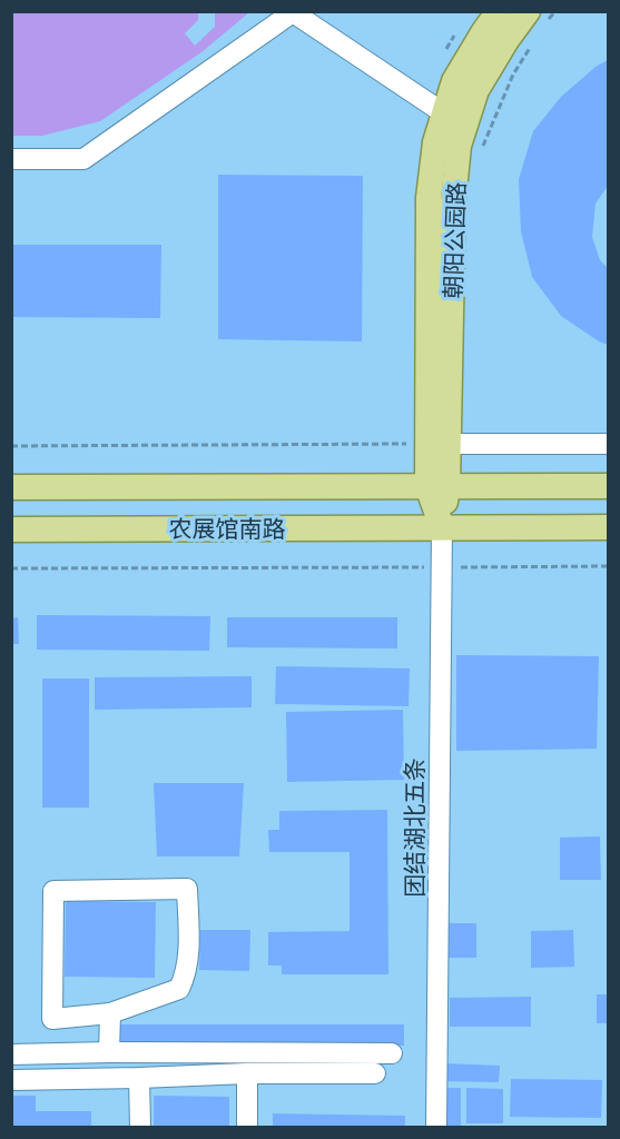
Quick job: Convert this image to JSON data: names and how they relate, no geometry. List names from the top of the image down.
{
  "streets": {
    "main road": ["朝阳公园路", "农展馆南路"],
    "street": ["团结湖北五条"]
  },
  "crossings": [
    ["朝阳公园路", "农展馆南路"],
    ["朝阳公园路", "团结湖北五条"],
    ["农展馆南路", "团结湖北五条"]
  ]
}
